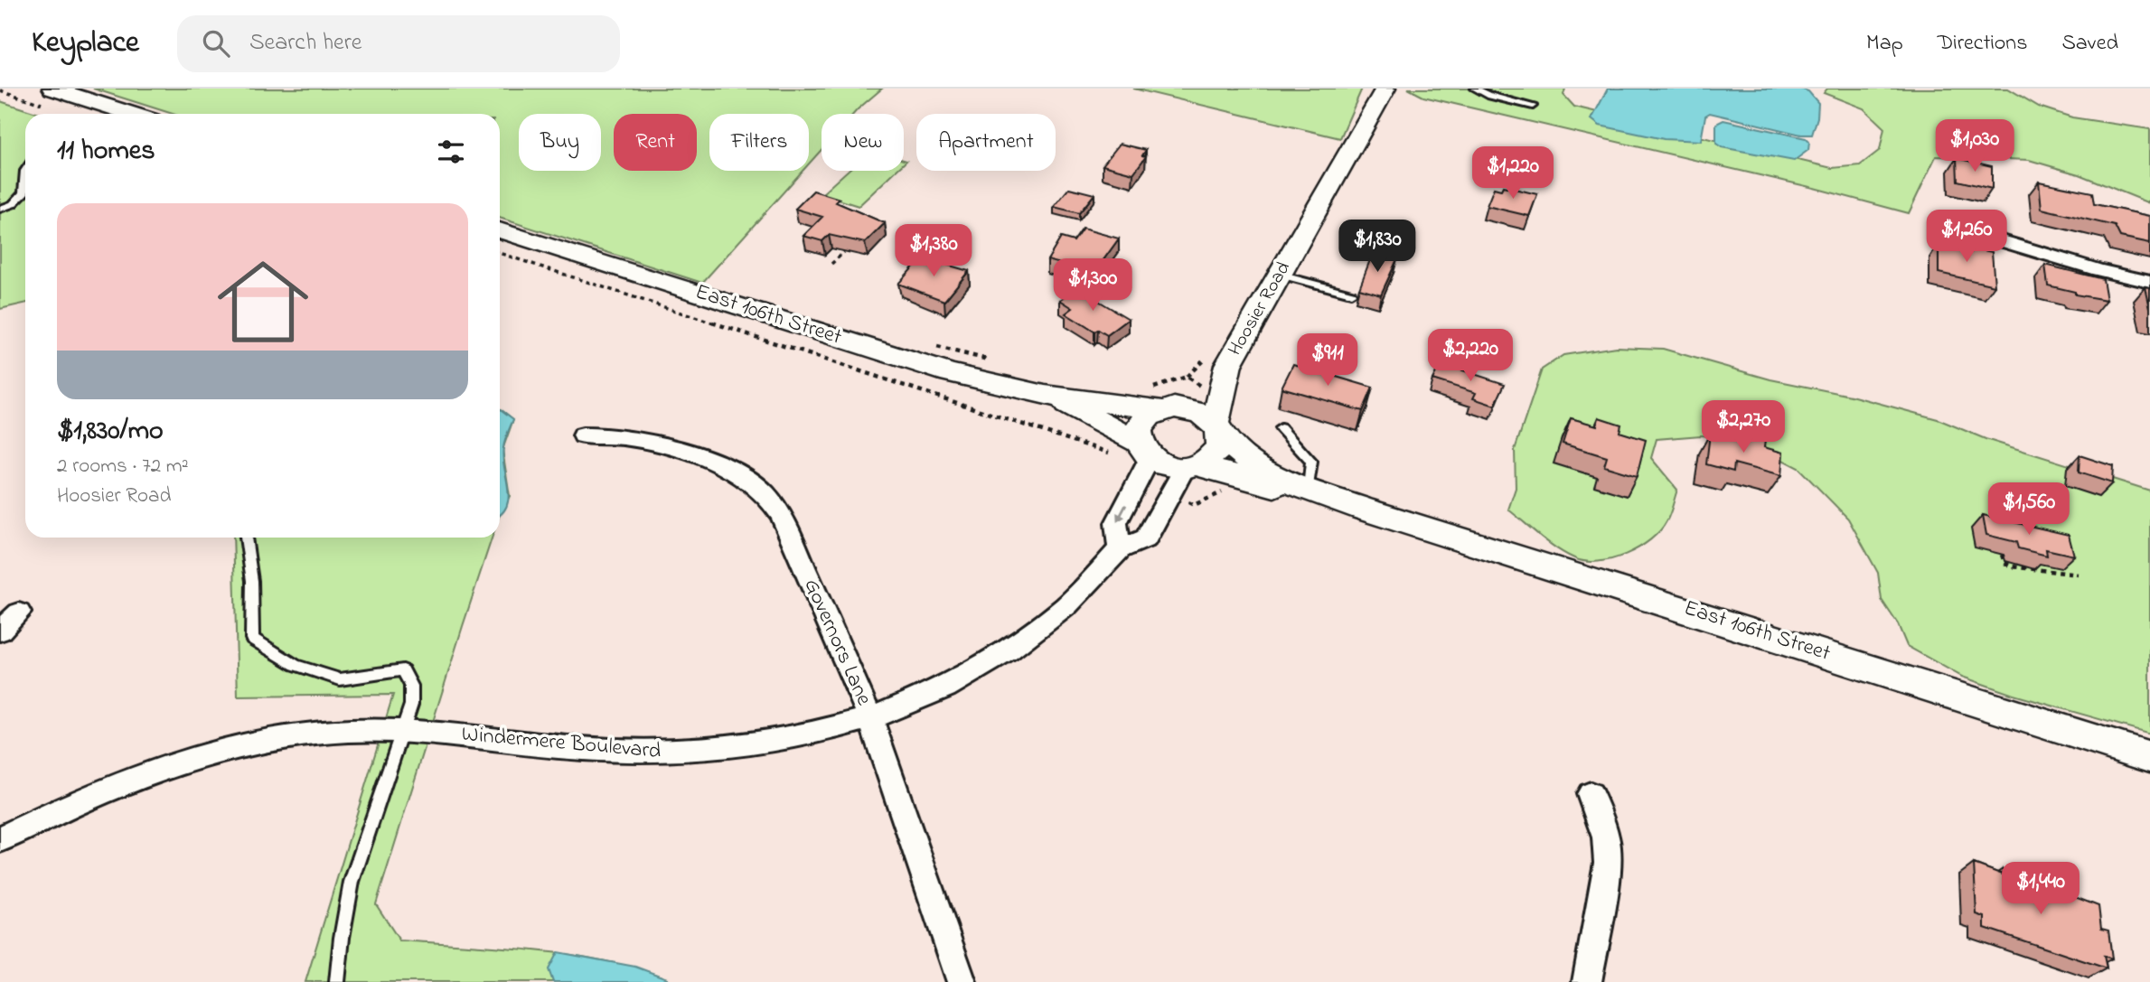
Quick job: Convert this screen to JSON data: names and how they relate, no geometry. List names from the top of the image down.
{
  "streets": {
    "street": [
      "Hoosier Road",
      "East 106th Street",
      "Governors Lane",
      "Windermere Boulevard"
    ]
  },
  "crossings": [
    ["Hoosier Road", "East 106th Street"],
    ["Hoosier Road", "Windermere Boulevard"],
    ["East 106th Street", "Windermere Boulevard"],
    ["Governors Lane", "Windermere Boulevard"]
  ],
  "page": {
    "header": "Keyplace",
    "search": "Search here",
    "nav": ["Map", "Directions", "Saved"],
    "chip": [
      "Buy",
      "Rent",
      "Filters",
      "New",
      "Apartment"
    ],
    "heading": "11 homes",
    "price": [
      "$1,030",
      "$1,220",
      "$1,260",
      "$1,830",
      "$1,380",
      "$1,300",
      "$2,220",
      "$911",
      "$2,270",
      "$1,560",
      "$1,440"
    ],
    "list": [
      {
        "name": "$1,830/mo",
        "note": "2 rooms · 72 m² · Hoosier Road"
      }
    ]
  }
}
